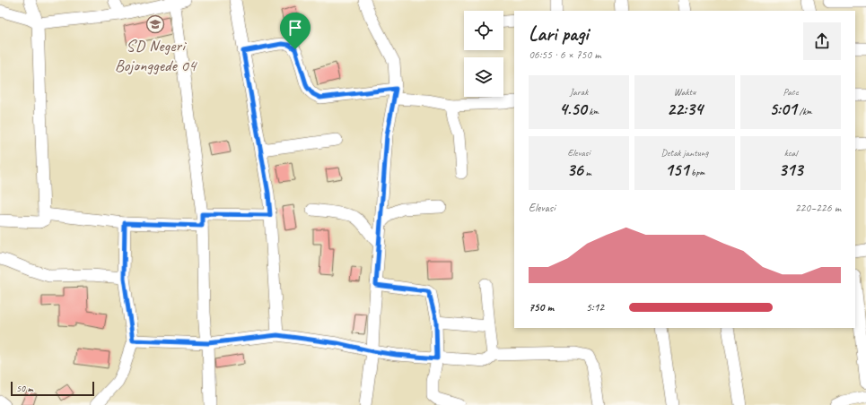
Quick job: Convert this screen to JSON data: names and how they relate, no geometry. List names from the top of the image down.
{
  "places": {
    "school or university": ["SD Negeri Bojonggede 04"]
  },
  "scale_bar": "50 m",
  "page": {
    "heading": ["Lari pagi", "06:55 · 6 × 750 m"],
    "stats": [
      ["Jarak", "4.50 km"],
      ["Waktu", "22:34"],
      ["Pace", "5:01 /km"],
      ["Elevasi", "36 m"],
      ["Detak jantung", "151 bpm"],
      ["kcal", "313"]
    ],
    "chart": ["Elevasi", "220–226 m"],
    "list": [
      {
        "name": "750 m",
        "note": "5:12"
      }
    ],
    "scale": "50 m"
  }
}
